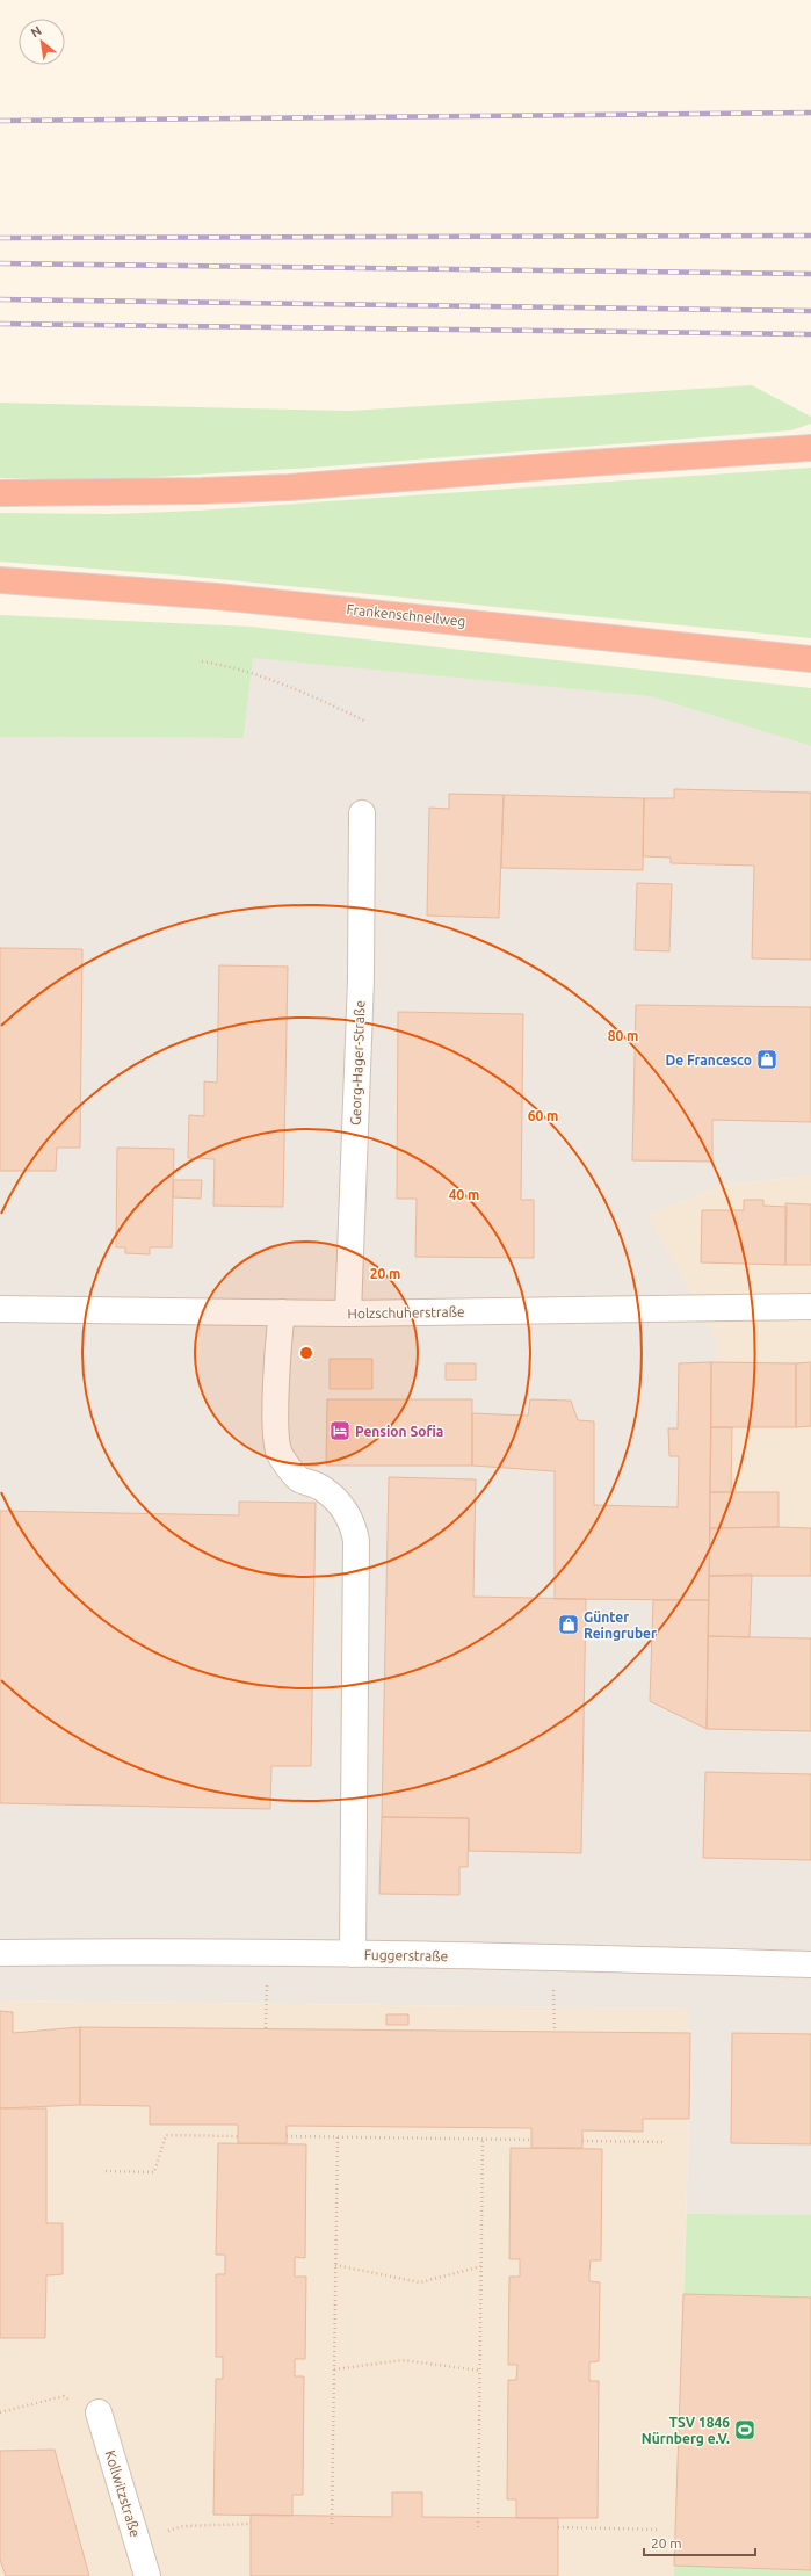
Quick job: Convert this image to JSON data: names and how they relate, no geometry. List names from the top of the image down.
{
  "streets": {
    "highway": ["Frankenschnellweg"],
    "street": [
      "Georg-Hager-Straße",
      "Holzschuherstraße",
      "Fuggerstraße",
      "Kollwitzstraße"
    ]
  },
  "crossings": [
    ["Georg-Hager-Straße", "Holzschuherstraße"]
  ],
  "places": {
    "shop": ["De Francesco", "Günter Reingruber"],
    "hotel": ["Pension Sofia"],
    "sports": ["TSV 1846 Nürnberg e.V."]
  },
  "scale_bar": "20 m",
  "north": "top left",
  "rings": [
    "80 m",
    "60 m",
    "40 m",
    "20 m"
  ]
}
